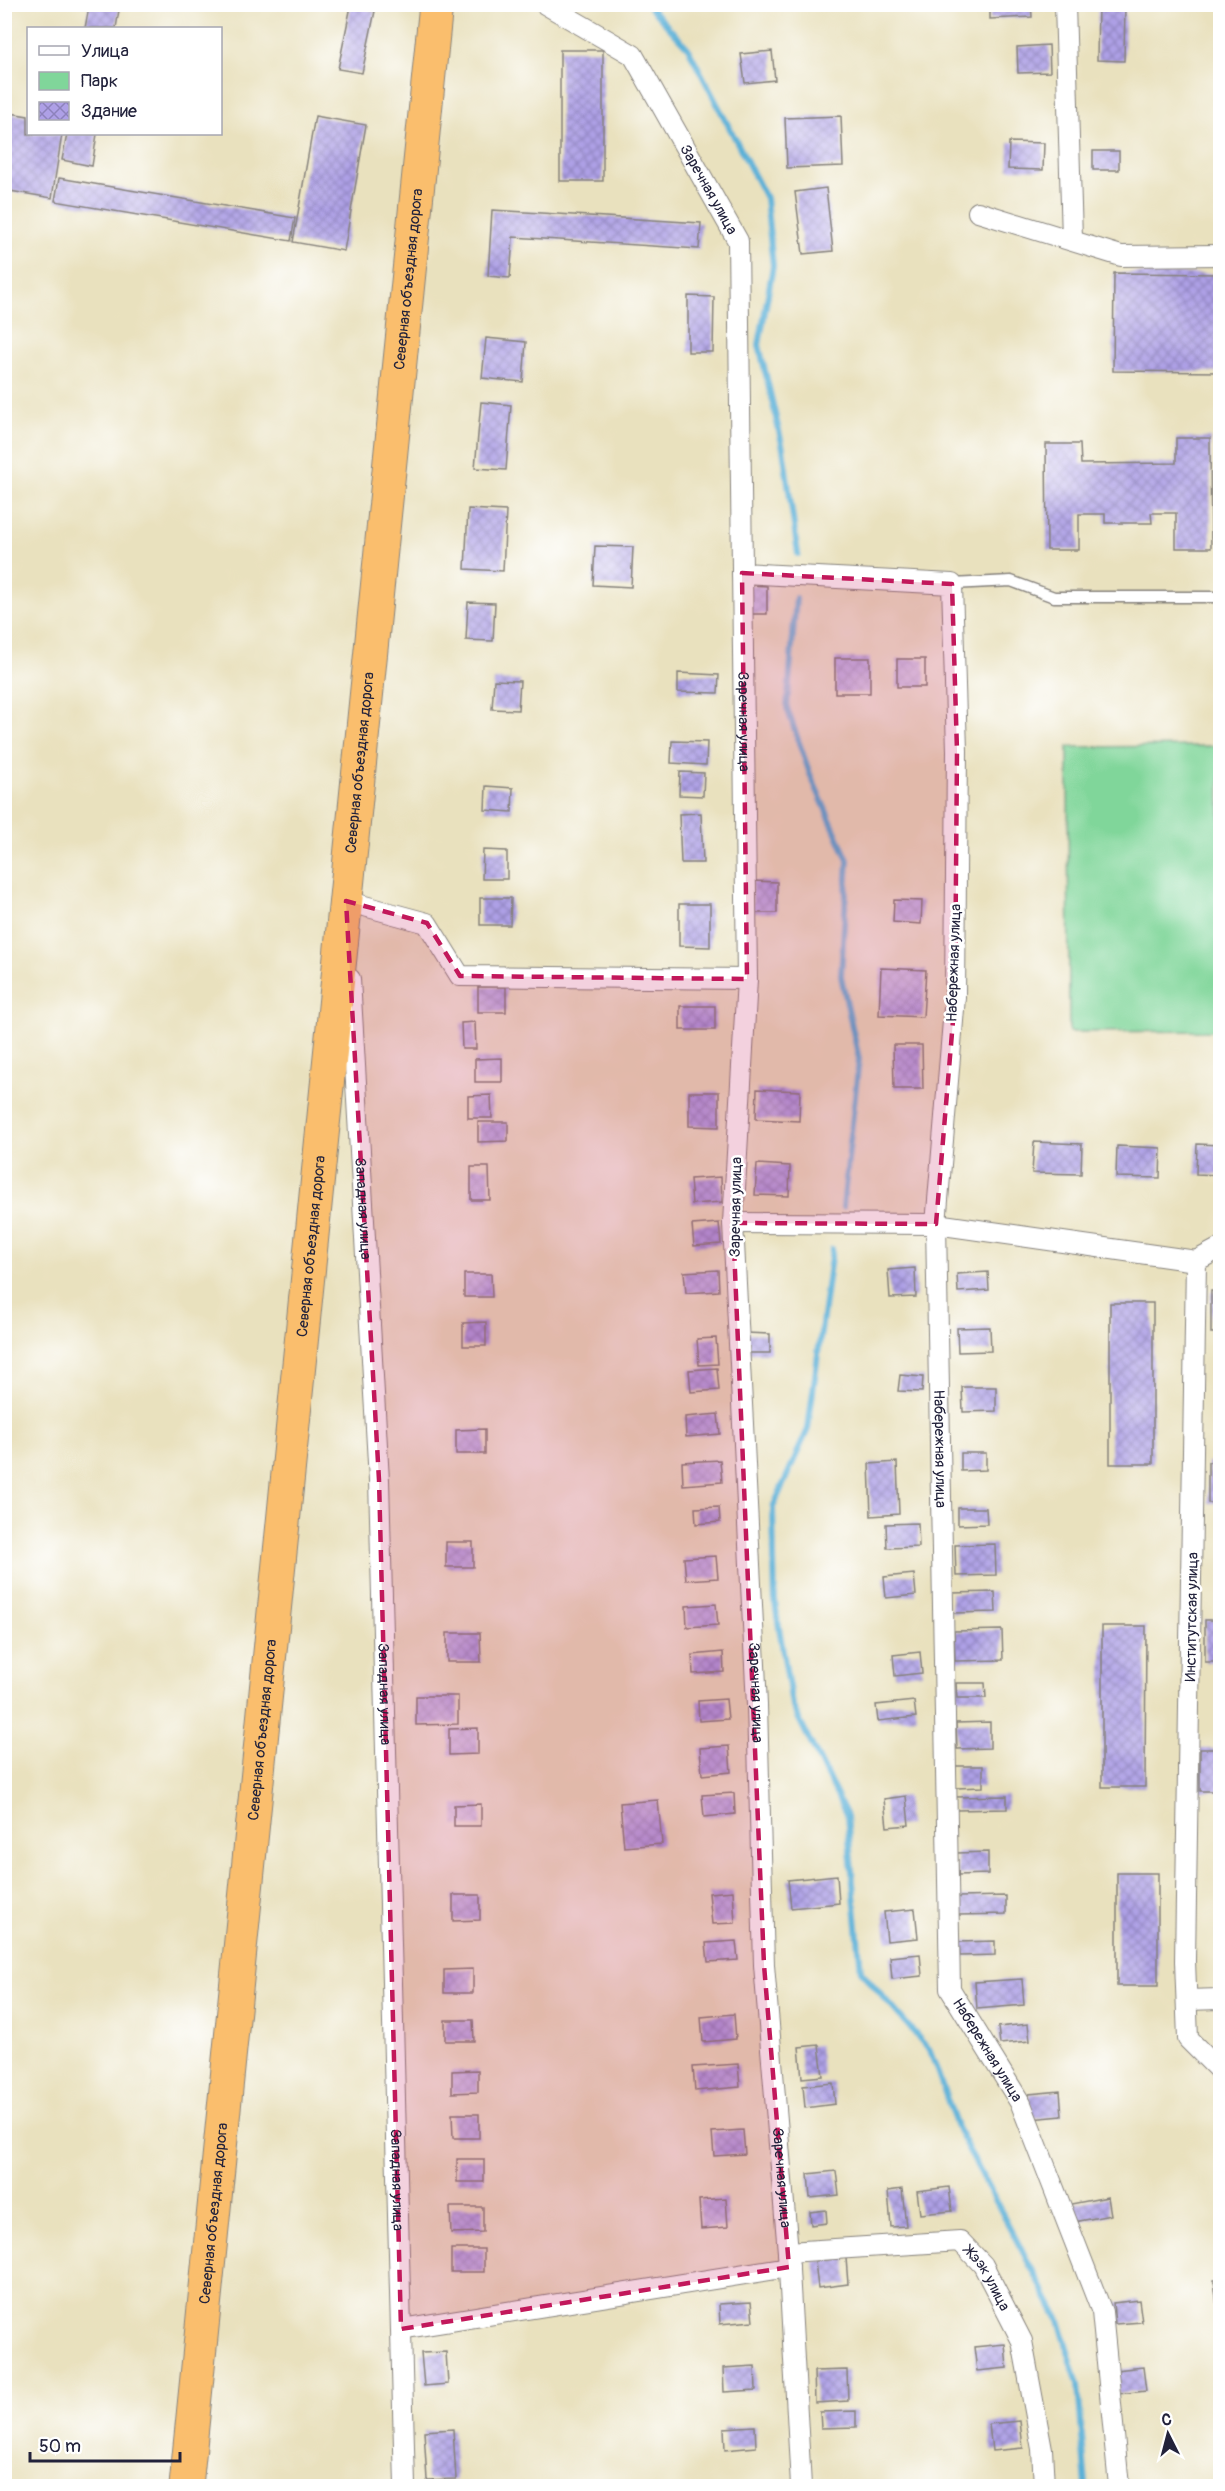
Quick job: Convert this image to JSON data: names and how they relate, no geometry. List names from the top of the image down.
{
  "streets": {
    "highway": ["Северная объездная дорога"],
    "street": [
      "Заречная улица",
      "Набережная улица",
      "Западная улица",
      "Институтская улица",
      "Жээк улица"
    ]
  },
  "crossings": [
    ["Заречная улица", "Жээк улица"],
    ["Северная объездная дорога", "Западная улица"],
    ["Западная улица", "Жээк улица"]
  ],
  "legend": ["Улица", "Парк", "Здание"],
  "scale_bar": "50 m",
  "north": "top"
}
